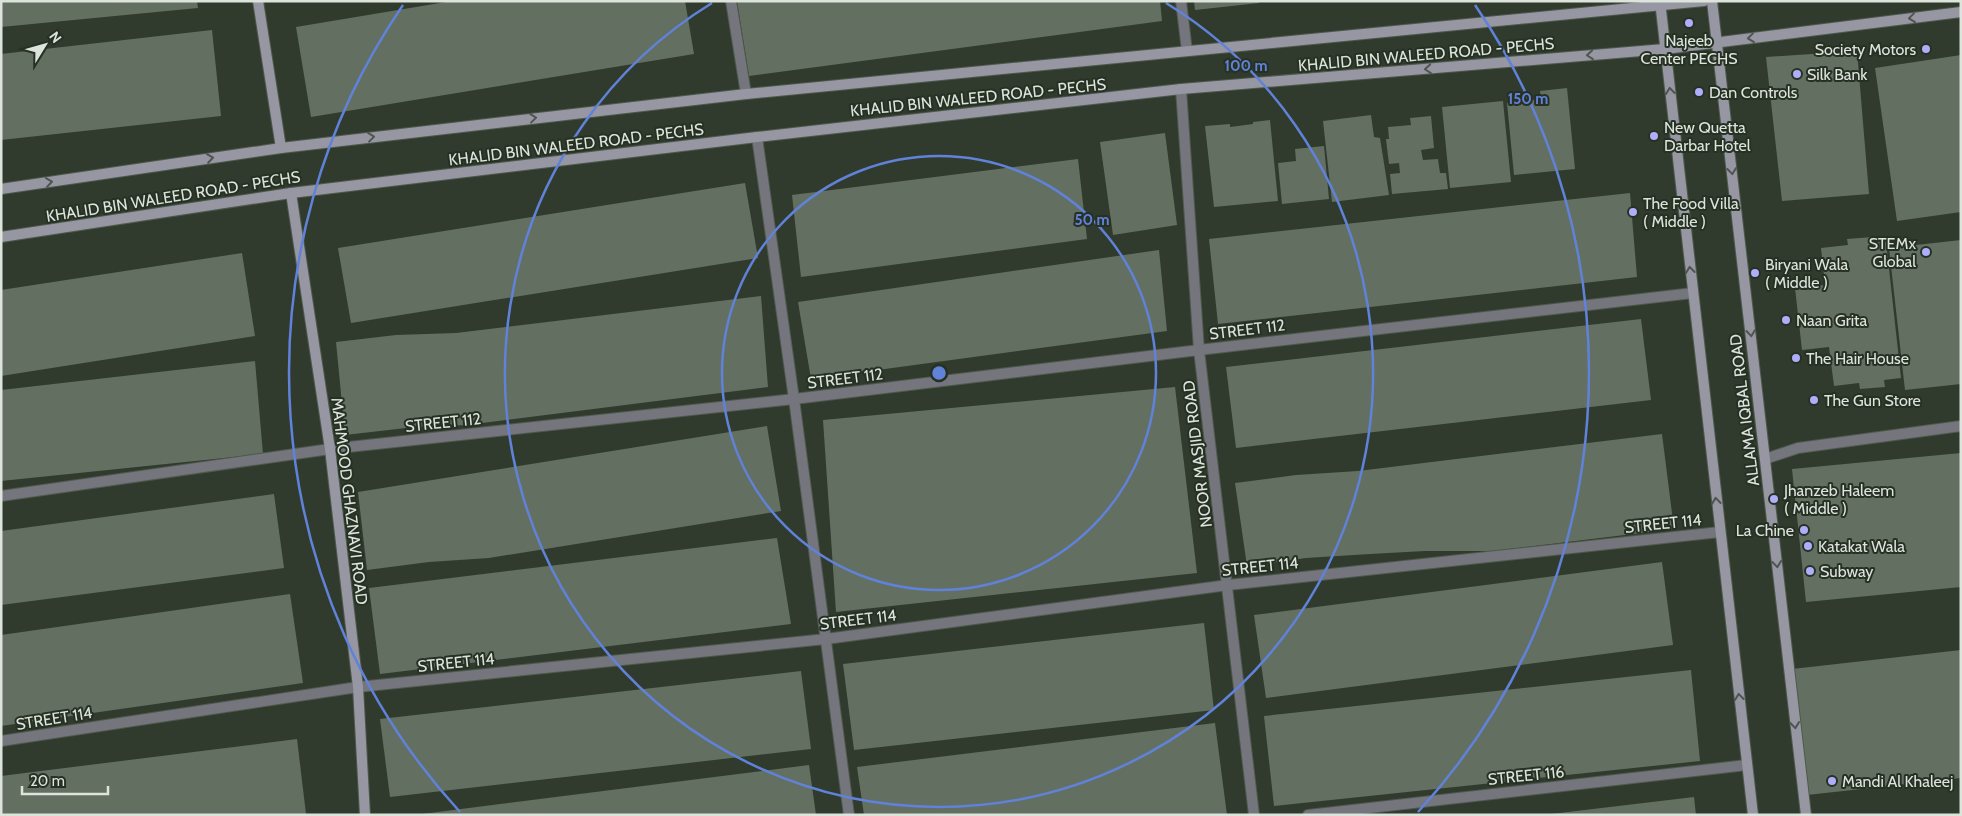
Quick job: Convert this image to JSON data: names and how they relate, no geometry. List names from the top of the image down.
{
  "streets": {
    "main road": ["KHALID BIN WALEED ROAD - PECHS", "ALLAMA IQBAL ROAD", "MAHMOOD GHAZNAVI ROAD"],
    "street": [
      "STREET 112",
      "NOOR MASJID ROAD",
      "STREET 114",
      "STREET 116"
    ]
  },
  "crossings": [
    ["KHALID BIN WALEED ROAD - PECHS", "ALLAMA IQBAL ROAD"],
    ["KHALID BIN WALEED ROAD - PECHS", "NOOR MASJID ROAD"],
    ["KHALID BIN WALEED ROAD - PECHS", "MAHMOOD GHAZNAVI ROAD"],
    ["STREET 112", "NOOR MASJID ROAD"],
    ["STREET 112", "MAHMOOD GHAZNAVI ROAD"],
    ["NOOR MASJID ROAD", "STREET 114"],
    ["MAHMOOD GHAZNAVI ROAD", "STREET 114"]
  ],
  "places": [
    "Najeeb Center PECHS",
    "Society Motors",
    "Silk Bank",
    "Dan Controls",
    "New Quetta Darbar Hotel",
    "The Food Villa ( Middle )",
    "STEMx Global",
    "Biryani Wala ( Middle )",
    "Naan Grita",
    "The Hair House",
    "The Gun Store",
    "Jhanzeb Haleem ( Middle )",
    "La Chine",
    "Katakat Wala",
    "Subway",
    "Mandi Al Khaleej"
  ],
  "scale_bar": "20 m",
  "north": "top right",
  "rings": ["100 m", "150 m", "50 m"]
}
